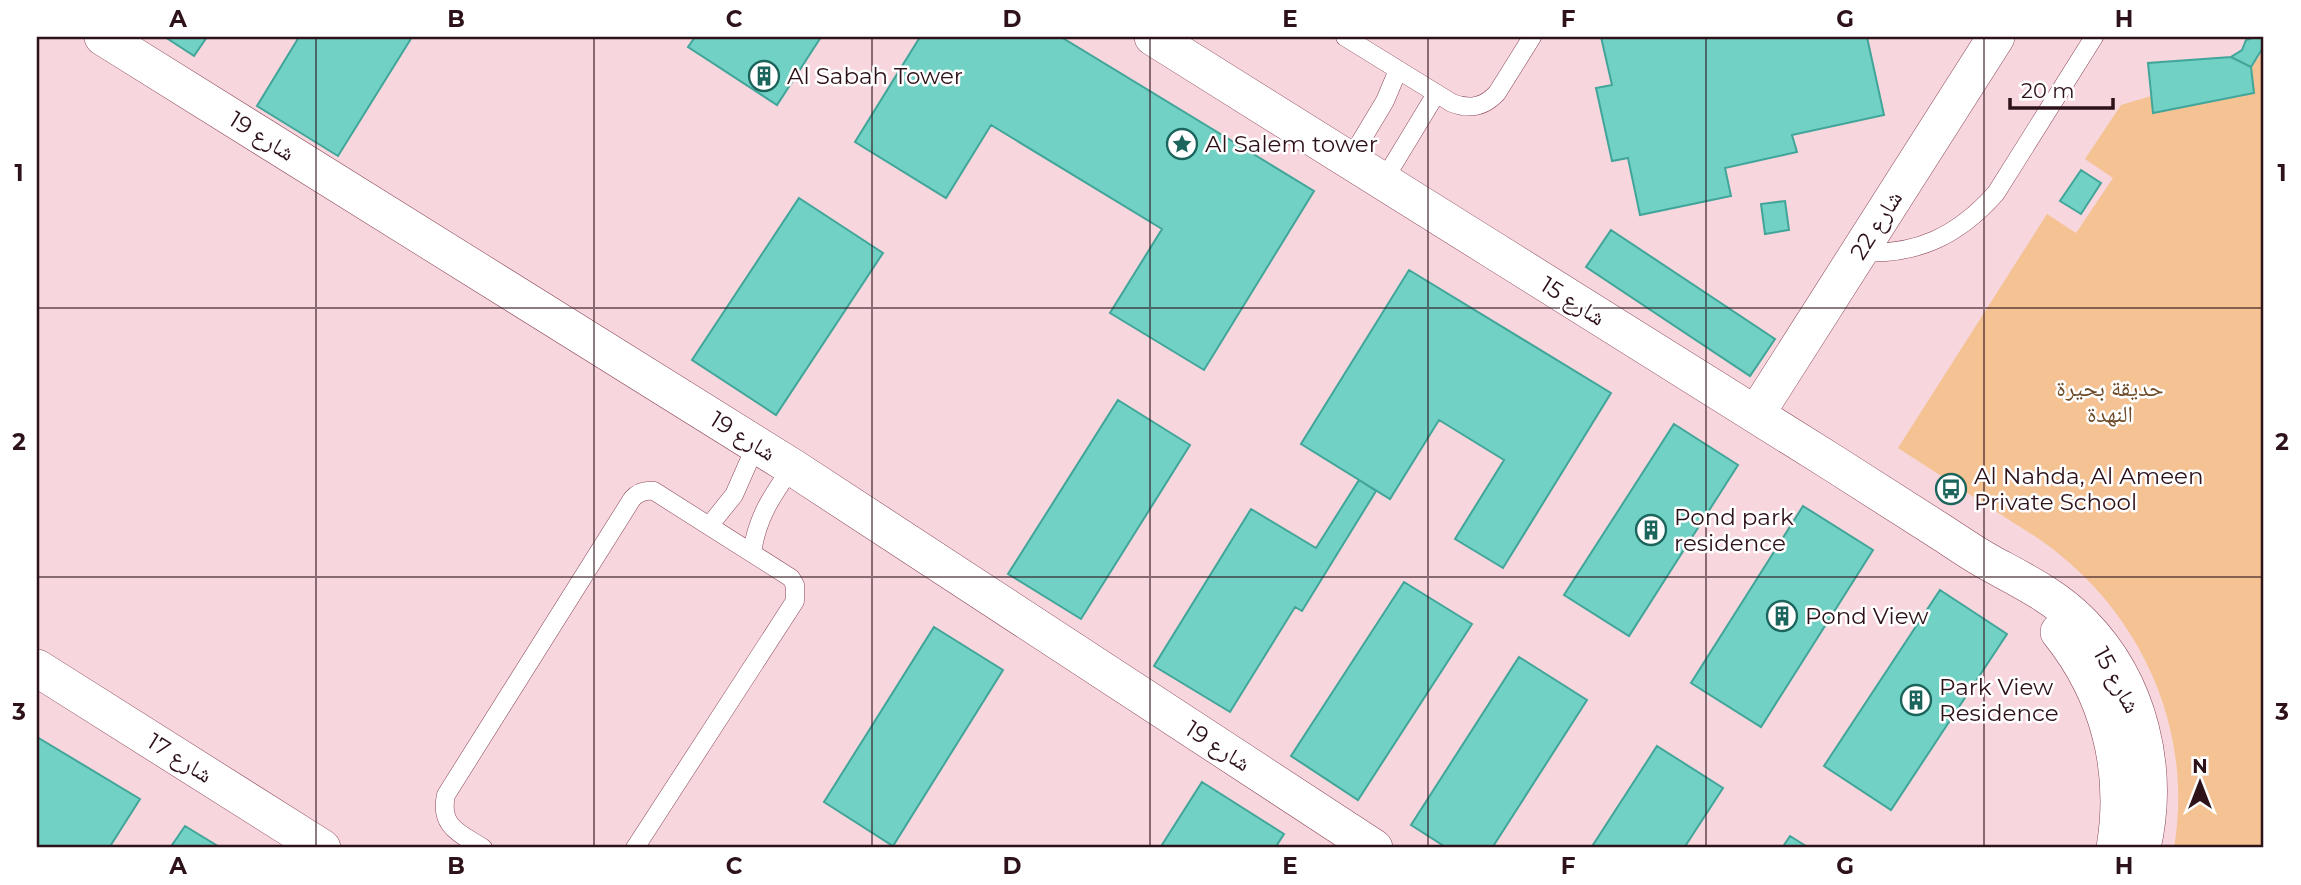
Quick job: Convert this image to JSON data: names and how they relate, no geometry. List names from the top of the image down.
{
  "streets": {
    "street": [
      "شارع 19",
      "شارع 22",
      "شارع 15",
      "شارع 17"
    ]
  },
  "crossings": [
    ["شارع 22", "شارع 15"]
  ],
  "parks": ["حديقة بحيرة النهدة"],
  "places": {
    "building": [
      "Al Sabah Tower",
      "Pond park residence",
      "Pond View",
      "Park View Residence"
    ],
    "place": ["Al Salem tower"],
    "bus stop": ["Al Nahda, Al Ameen Private School"]
  },
  "scale_bar": "20 m",
  "north": "top",
  "grid": {
    "columns": [
      "A",
      "B",
      "C",
      "D",
      "E",
      "F",
      "G",
      "H"
    ],
    "rows": ["1", "2", "3"]
  }
}
